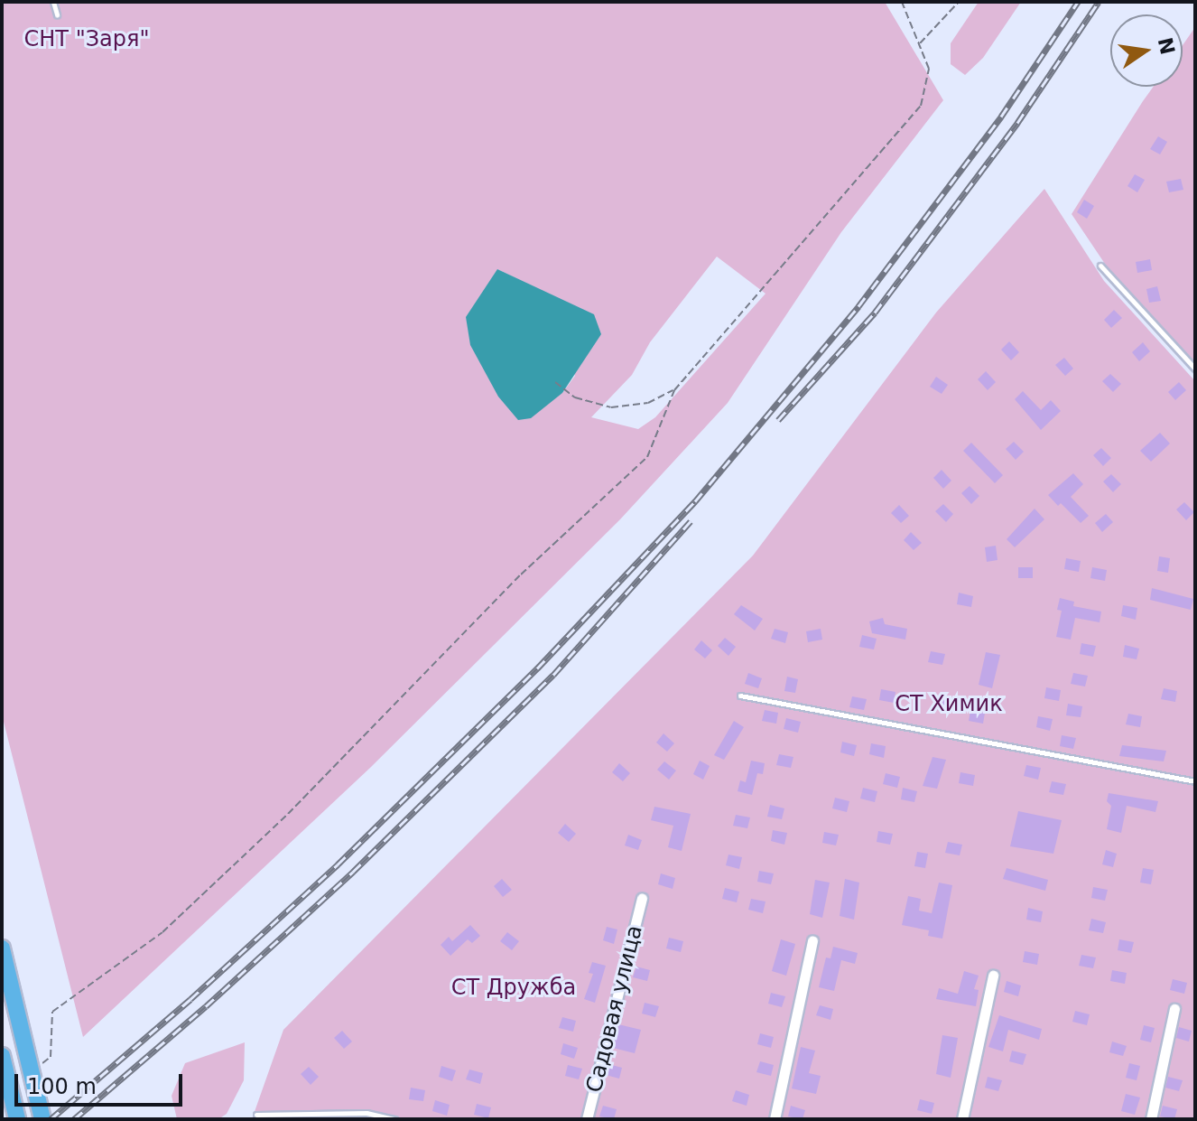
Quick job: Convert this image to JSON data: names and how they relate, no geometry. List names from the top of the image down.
{
  "streets": {
    "street": ["Садовая улица"]
  },
  "parks": ["СНТ \"Заря\"", "СТ Химик", "СТ Дружба"],
  "scale_bar": "100 m",
  "north": "right"
}
